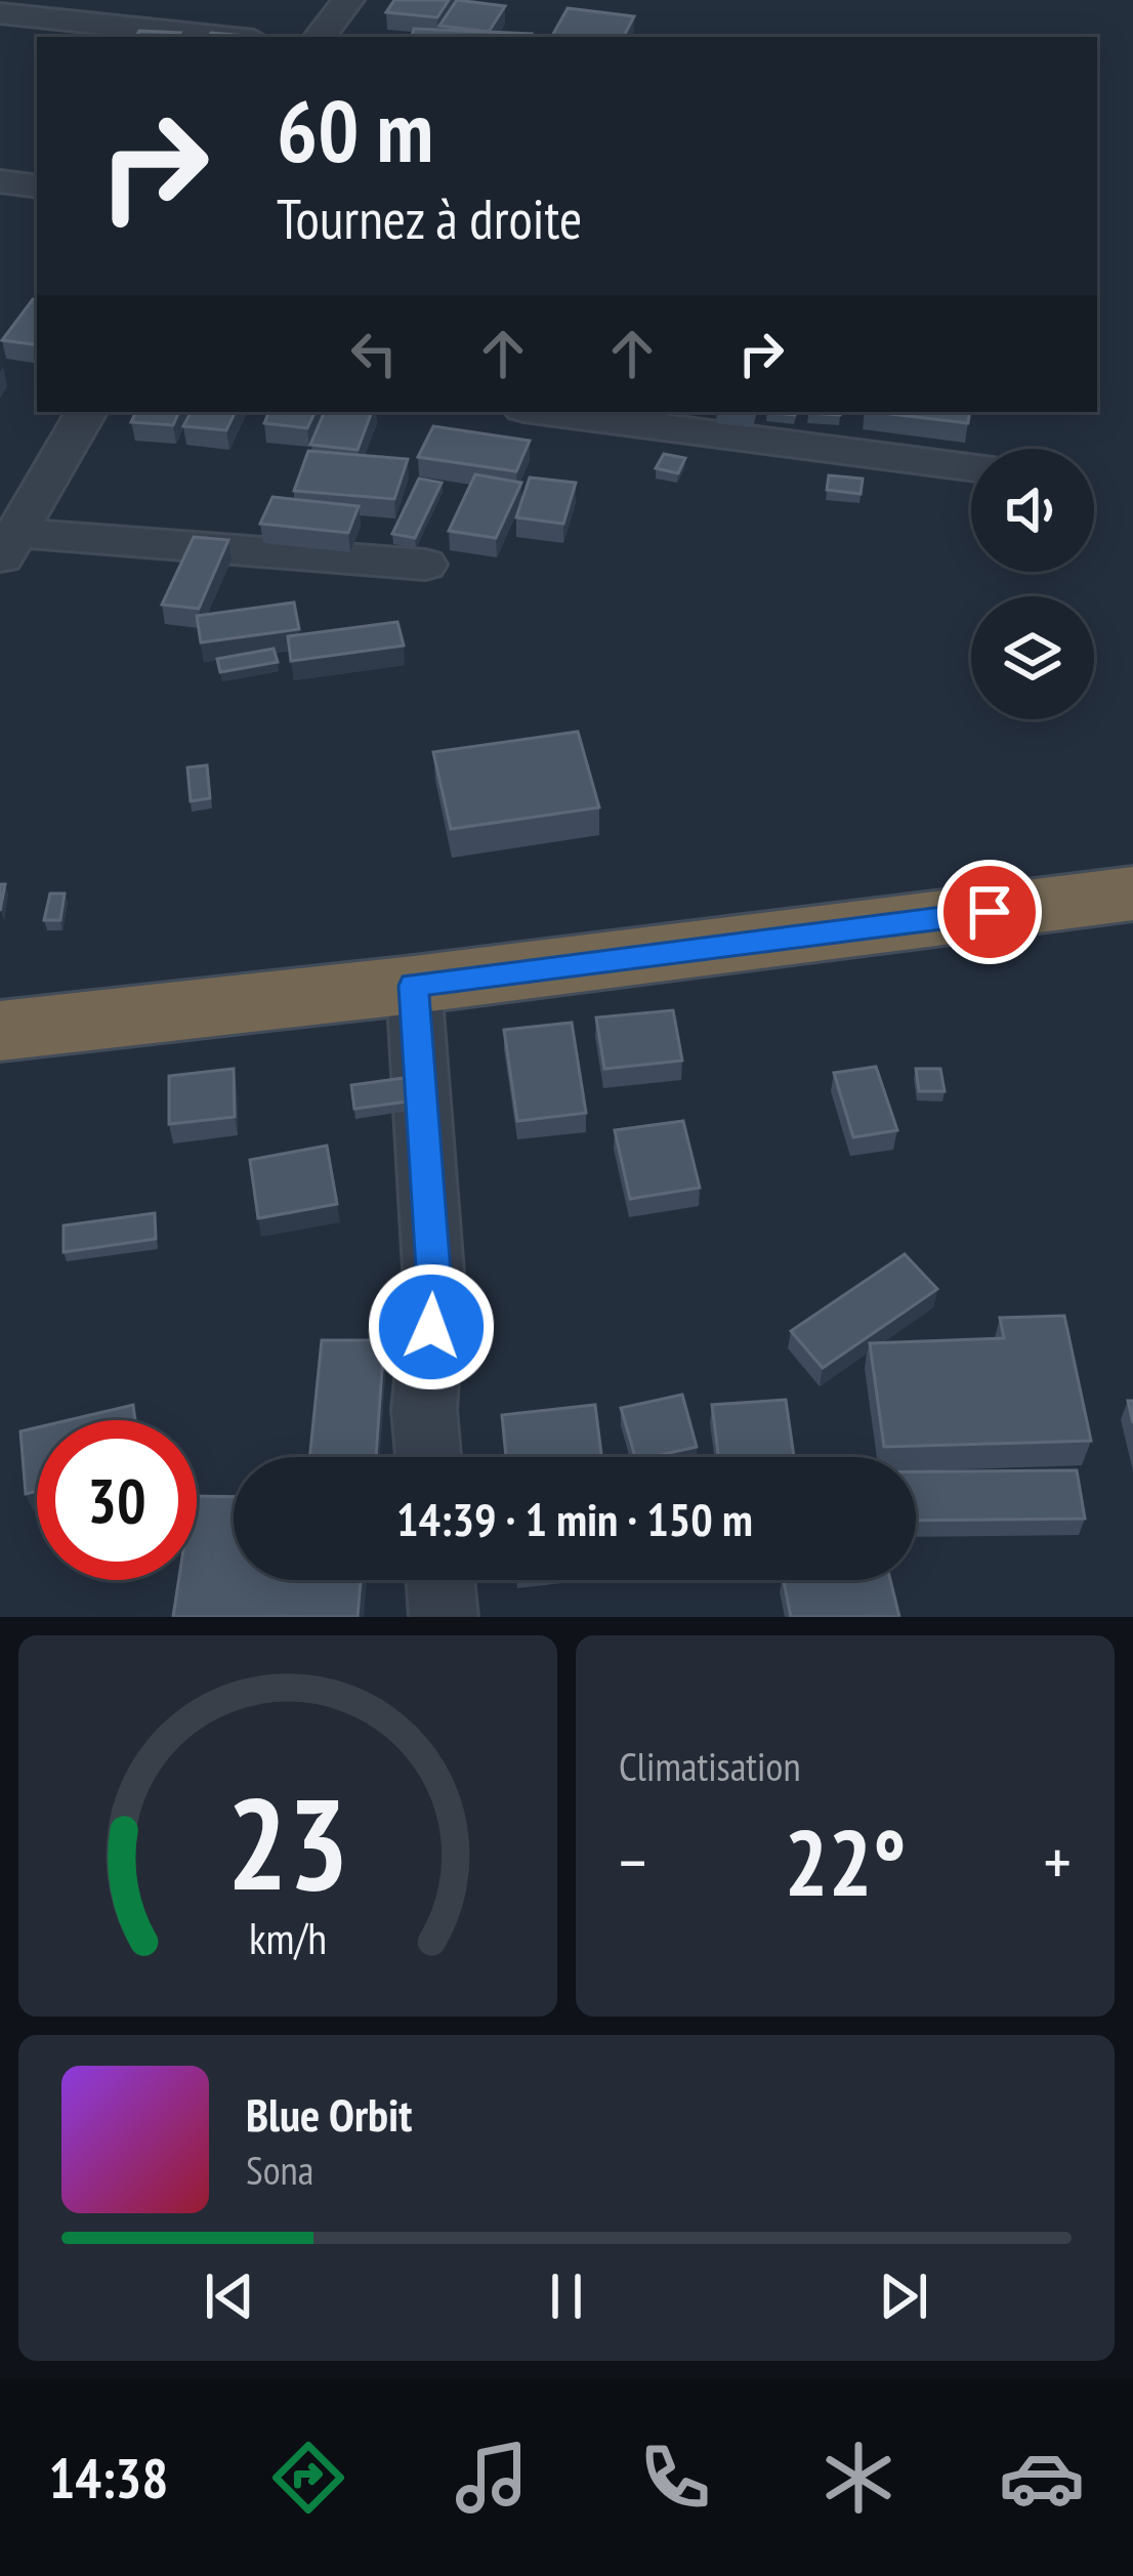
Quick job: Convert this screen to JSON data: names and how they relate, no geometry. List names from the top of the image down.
{
  "page": {
    "turn": ["60 m", "Tournez à droite"],
    "limit": "30",
    "trip": "14:39 · 1 min · 150 m",
    "tile": "Climatisation",
    "heat": ["−", "22°", "+"],
    "song": ["Blue Orbit", "Sona"],
    "tabs": "14:38",
    "gauge": ["23", "km/h"]
  }
}
